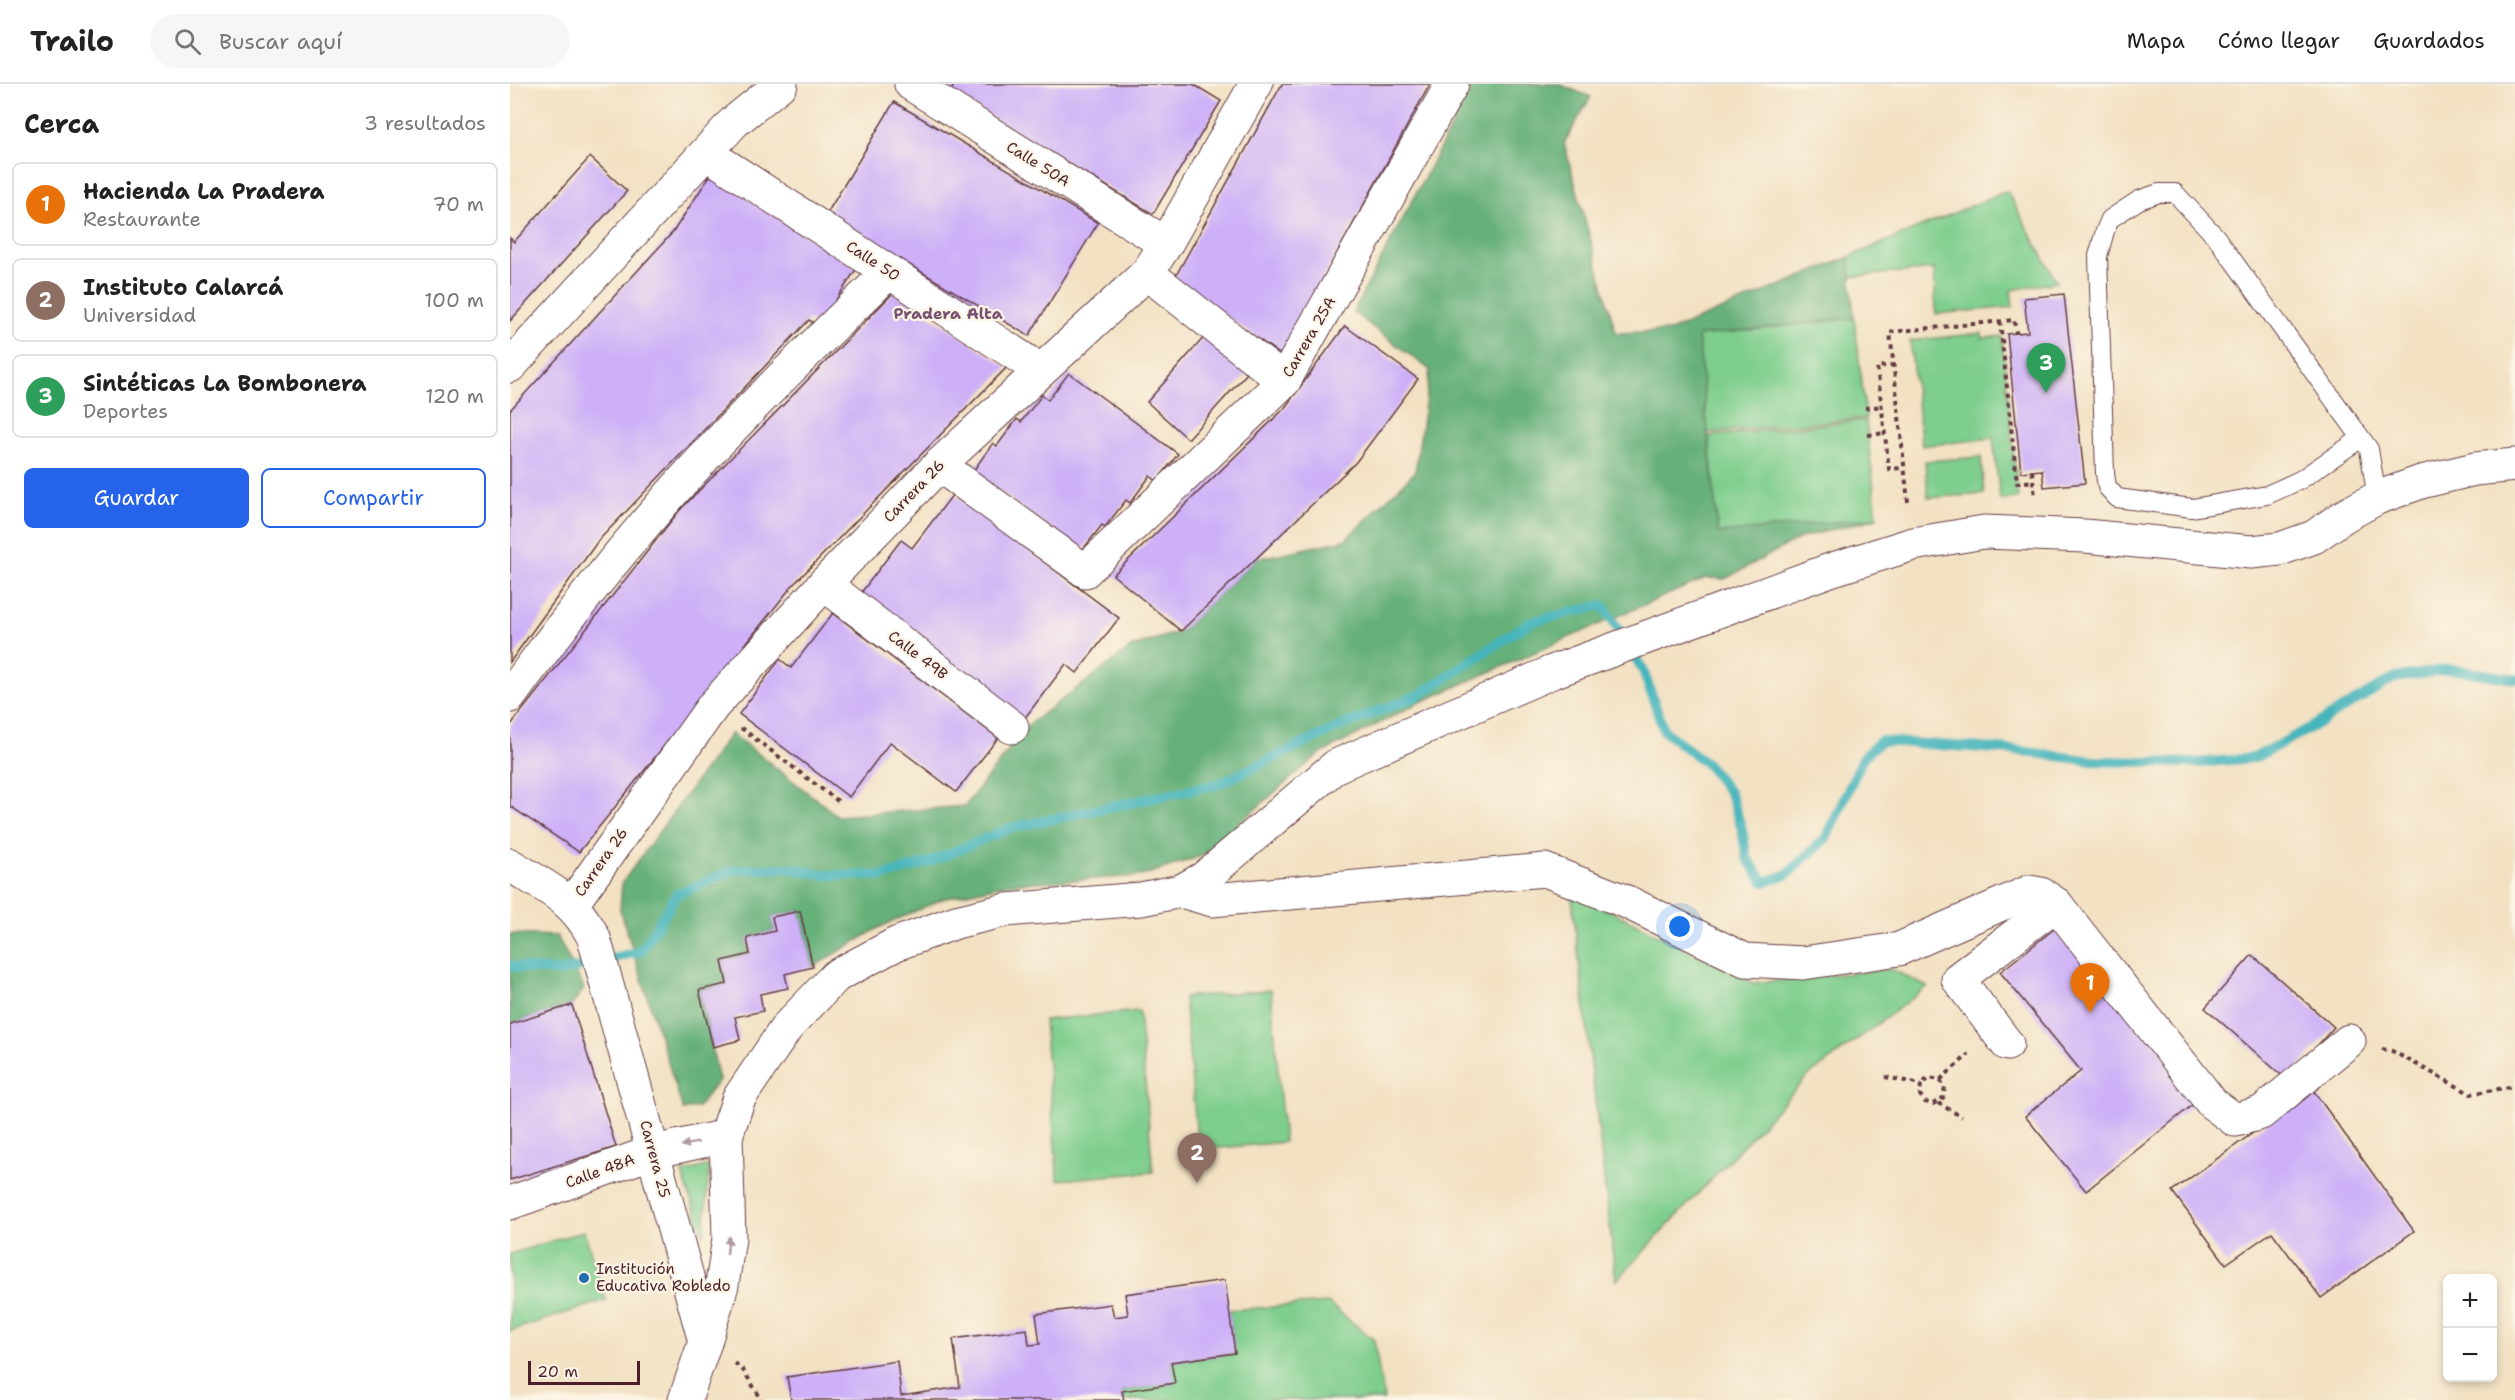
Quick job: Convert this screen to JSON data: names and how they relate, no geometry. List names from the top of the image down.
{
  "streets": {
    "street": [
      "Calle 50A",
      "Calle 50",
      "Carrera 25A",
      "Carrera 26",
      "Calle 49B",
      "Carrera 25",
      "Calle 48A"
    ]
  },
  "crossings": [
    ["Calle 50A", "Carrera 26"],
    ["Calle 50", "Carrera 26"],
    ["Carrera 25A", "Carrera 26"],
    ["Carrera 26", "Calle 49B"],
    ["Carrera 26", "Carrera 25"],
    ["Carrera 25", "Calle 48A"]
  ],
  "districts": ["Pradera Alta"],
  "places": ["Institución Educativa Robledo"],
  "scale_bar": "20 m",
  "page": {
    "header": "Trailo",
    "search": "Buscar aquí",
    "nav": ["Mapa", "Cómo llegar", "Guardados"],
    "heading": ["Cerca", "3 resultados"],
    "list": [
      {
        "mark": "1",
        "name": "Hacienda La Pradera",
        "note": "Restaurante",
        "value": "70 m"
      },
      {
        "mark": "2",
        "name": "Instituto Calarcá",
        "note": "Universidad",
        "value": "100 m"
      },
      {
        "mark": "3",
        "name": "Sintéticas La Bombonera",
        "note": "Deportes",
        "value": "120 m"
      }
    ],
    "pins": ["3", "1", "2"],
    "buttons": ["Guardar", "Compartir"],
    "map_buttons": ["+", "−"],
    "scale": "20 m"
  }
}
